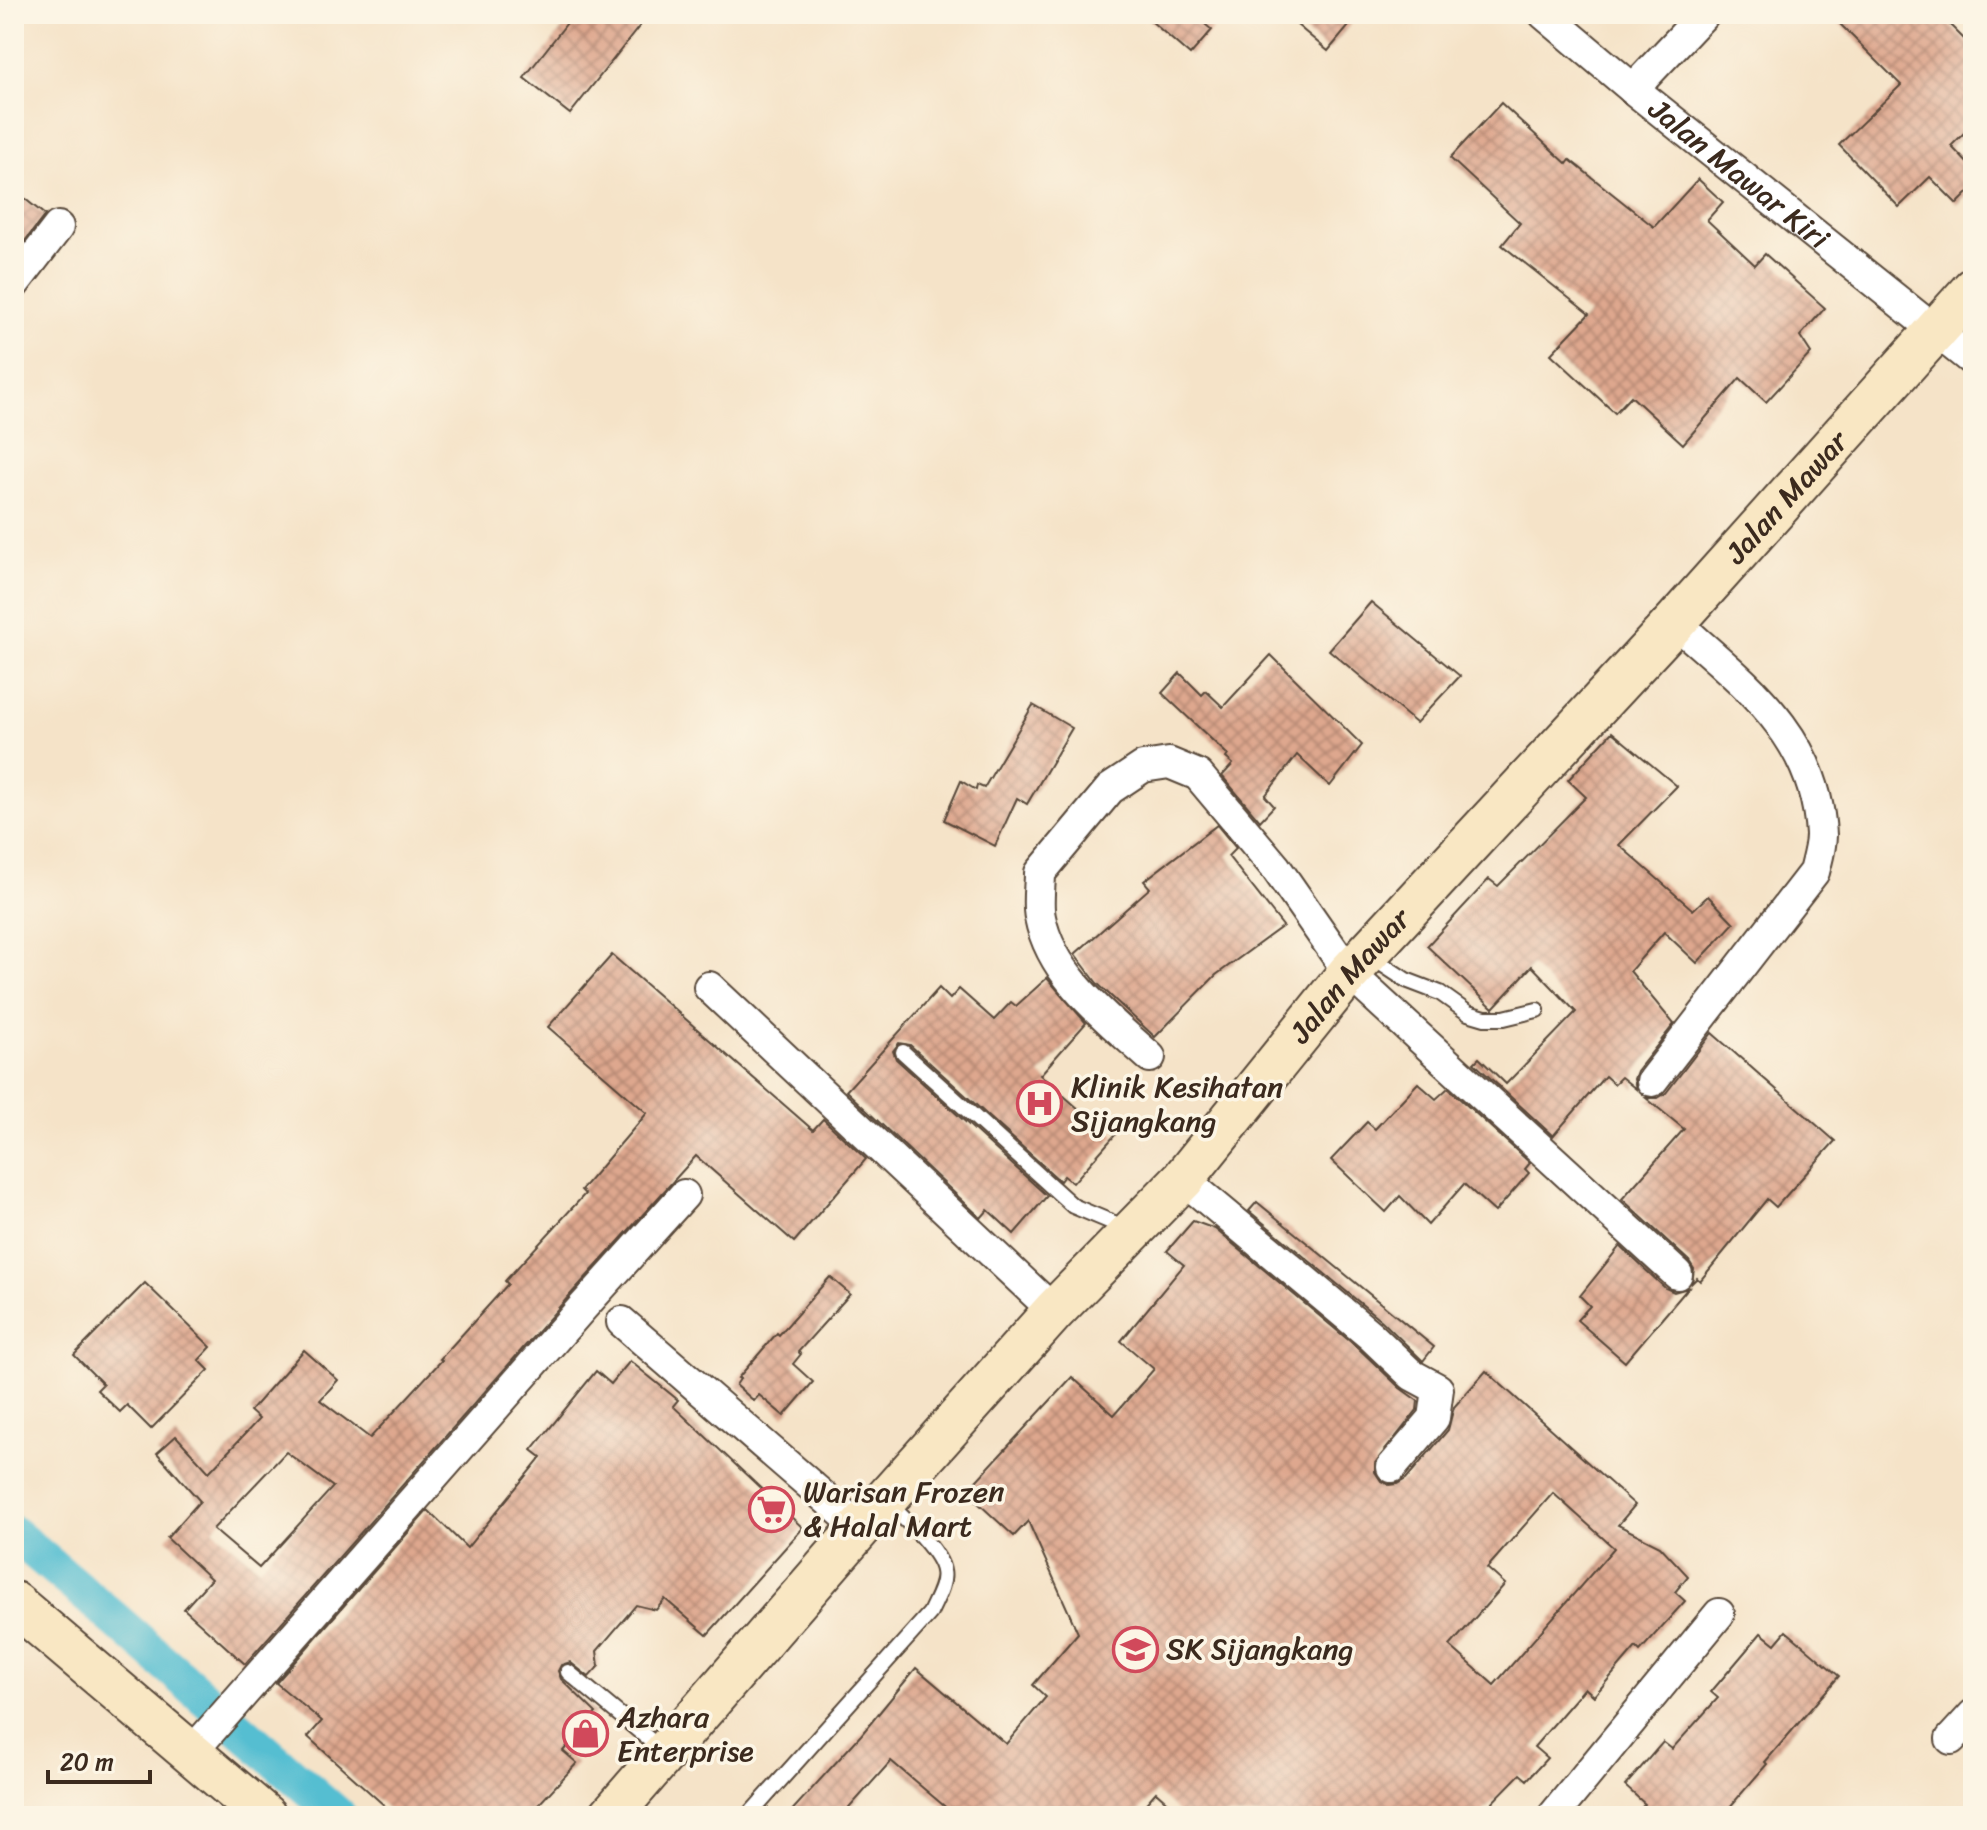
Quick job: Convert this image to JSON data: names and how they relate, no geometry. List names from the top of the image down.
{
  "streets": {
    "street": ["Jalan Mawar Kiri", "Jalan Mawar"]
  },
  "crossings": [
    ["Jalan Mawar Kiri", "Jalan Mawar"]
  ],
  "places": {
    "hospital": ["Klinik Kesihatan Sijangkang"],
    "supermarket": ["Warisan Frozen & Halal Mart"],
    "school or university": ["SK Sijangkang"],
    "shop": ["Azhara Enterprise"]
  },
  "scale_bar": "20 m"
}
